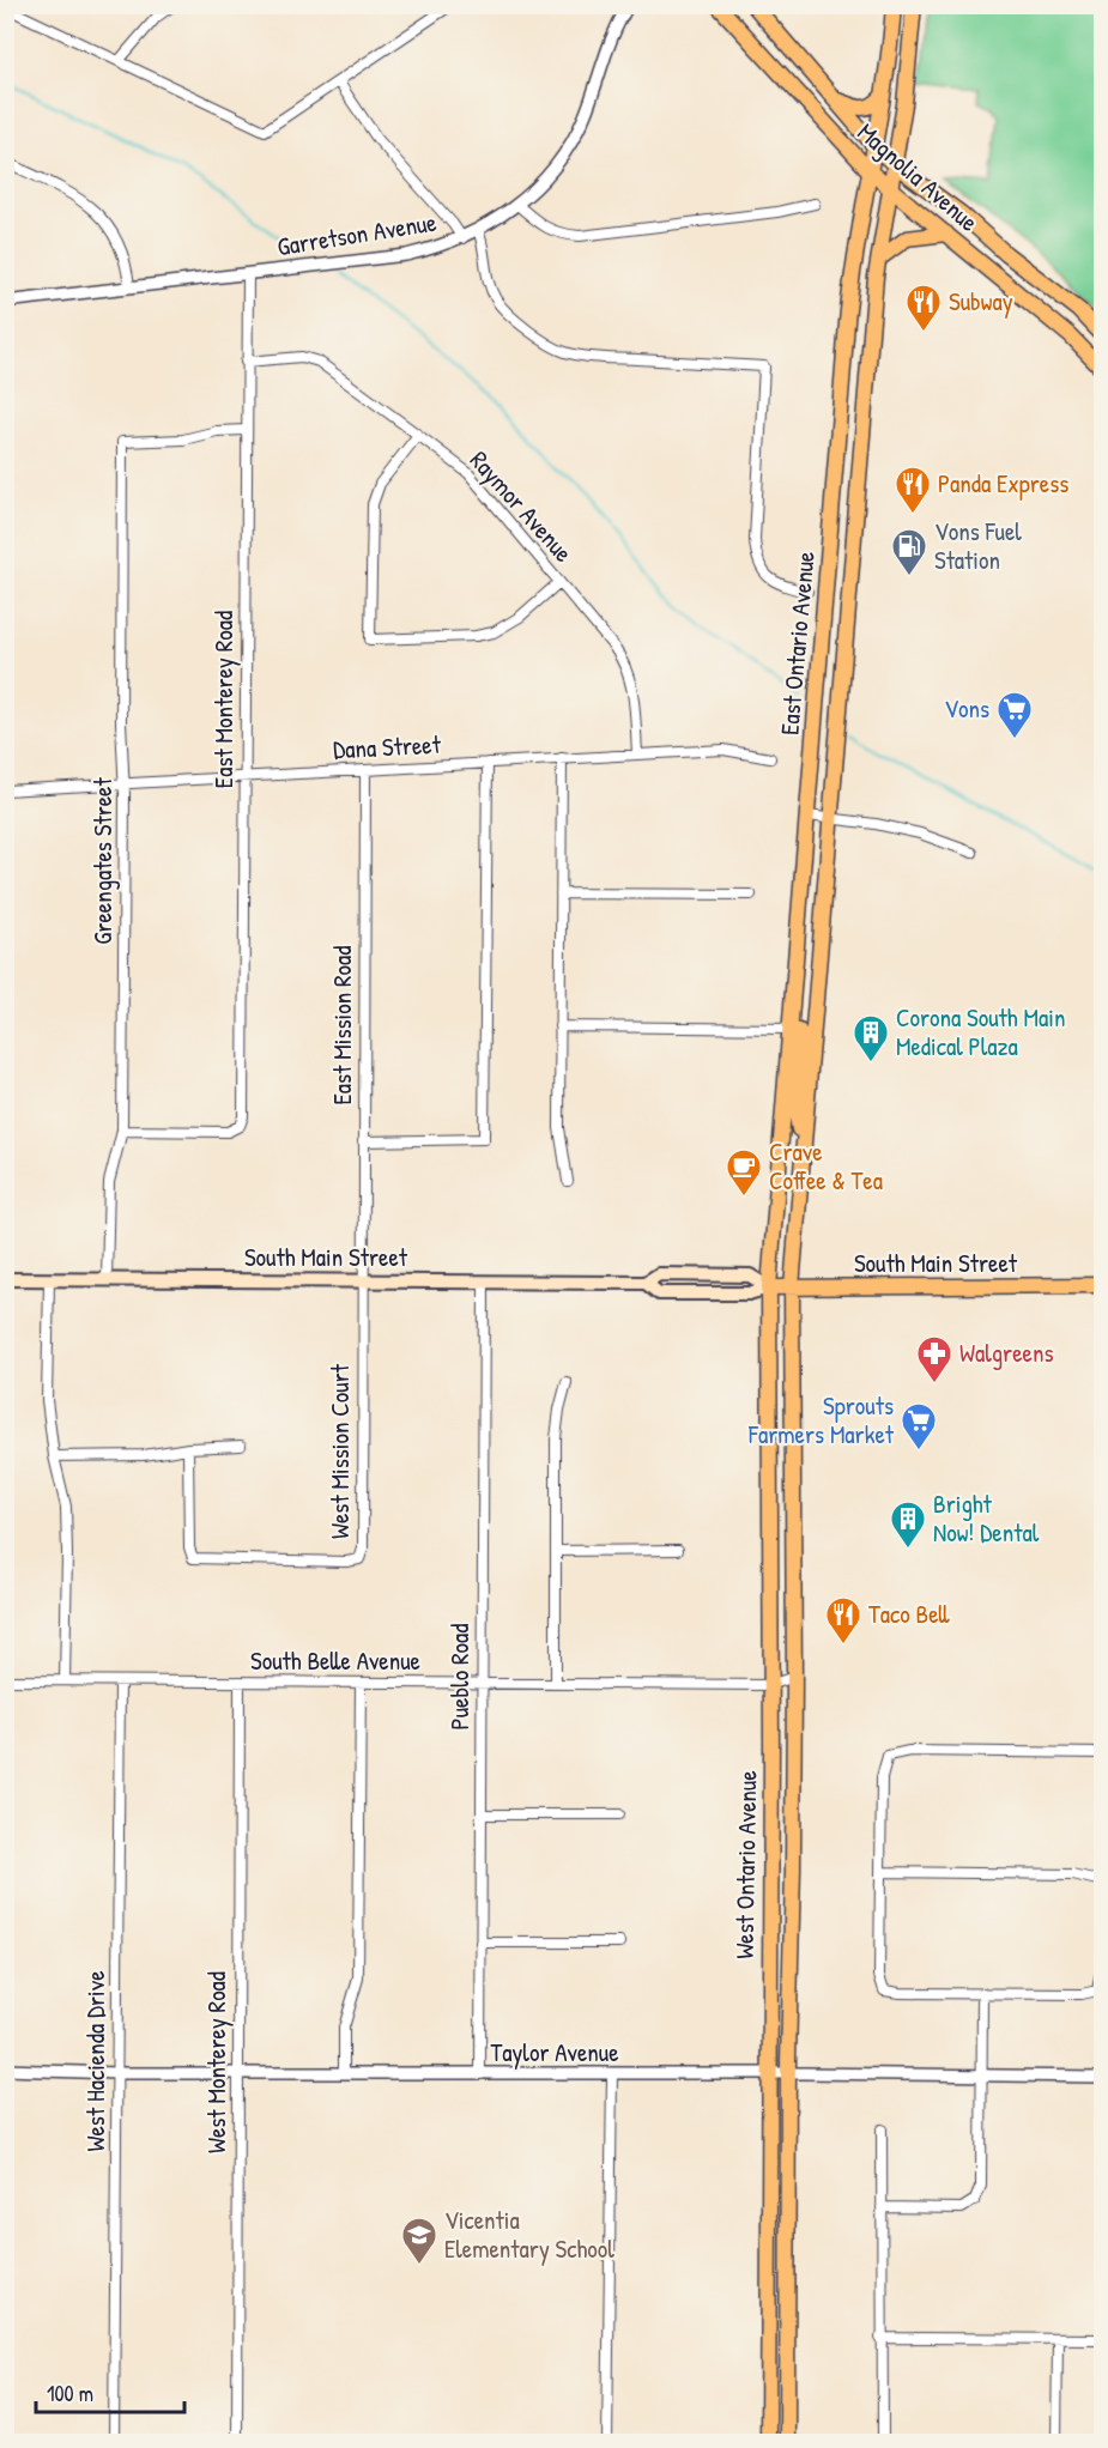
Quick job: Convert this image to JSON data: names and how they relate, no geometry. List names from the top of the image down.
{
  "streets": {
    "main road": [
      "Magnolia Avenue",
      "East Ontario Avenue",
      "South Main Street",
      "West Ontario Avenue"
    ],
    "street": [
      "Garretson Avenue",
      "Raymor Avenue",
      "East Monterey Road",
      "Dana Street",
      "Greengates Street",
      "East Mission Road",
      "West Mission Court",
      "South Belle Avenue",
      "Pueblo Road",
      "Taylor Avenue",
      "West Hacienda Drive",
      "West Monterey Road"
    ]
  },
  "crossings": [
    ["Magnolia Avenue", "East Ontario Avenue"],
    ["Garretson Avenue", "East Monterey Road"],
    ["Raymor Avenue", "East Monterey Road"],
    ["Raymor Avenue", "Dana Street"],
    ["East Ontario Avenue", "South Main Street"],
    ["East Ontario Avenue", "West Ontario Avenue"],
    ["East Monterey Road", "Dana Street"],
    ["East Monterey Road", "Greengates Street"],
    ["Dana Street", "Greengates Street"],
    ["Dana Street", "East Mission Road"],
    ["Greengates Street", "South Main Street"],
    ["East Mission Road", "South Main Street"],
    ["East Mission Road", "West Mission Court"],
    ["South Main Street", "West Mission Court"],
    ["South Main Street", "Pueblo Road"],
    ["South Main Street", "West Ontario Avenue"],
    ["South Belle Avenue", "Pueblo Road"],
    ["South Belle Avenue", "West Ontario Avenue"],
    ["South Belle Avenue", "West Hacienda Drive"],
    ["South Belle Avenue", "West Monterey Road"],
    ["Pueblo Road", "Taylor Avenue"],
    ["West Ontario Avenue", "Taylor Avenue"],
    ["Taylor Avenue", "West Hacienda Drive"],
    ["Taylor Avenue", "West Monterey Road"]
  ],
  "places": {
    "restaurant": ["Subway", "Panda Express", "Taco Bell"],
    "fuel station": ["Vons Fuel Station"],
    "supermarket": ["Vons", "Sprouts Farmers Market"],
    "building": ["Corona South Main Medical Plaza", "Bright Now! Dental"],
    "cafe": ["Crave Coffee & Tea"],
    "pharmacy": ["Walgreens"],
    "school or university": ["Vicentia Elementary School"]
  },
  "scale_bar": "100 m"
}
